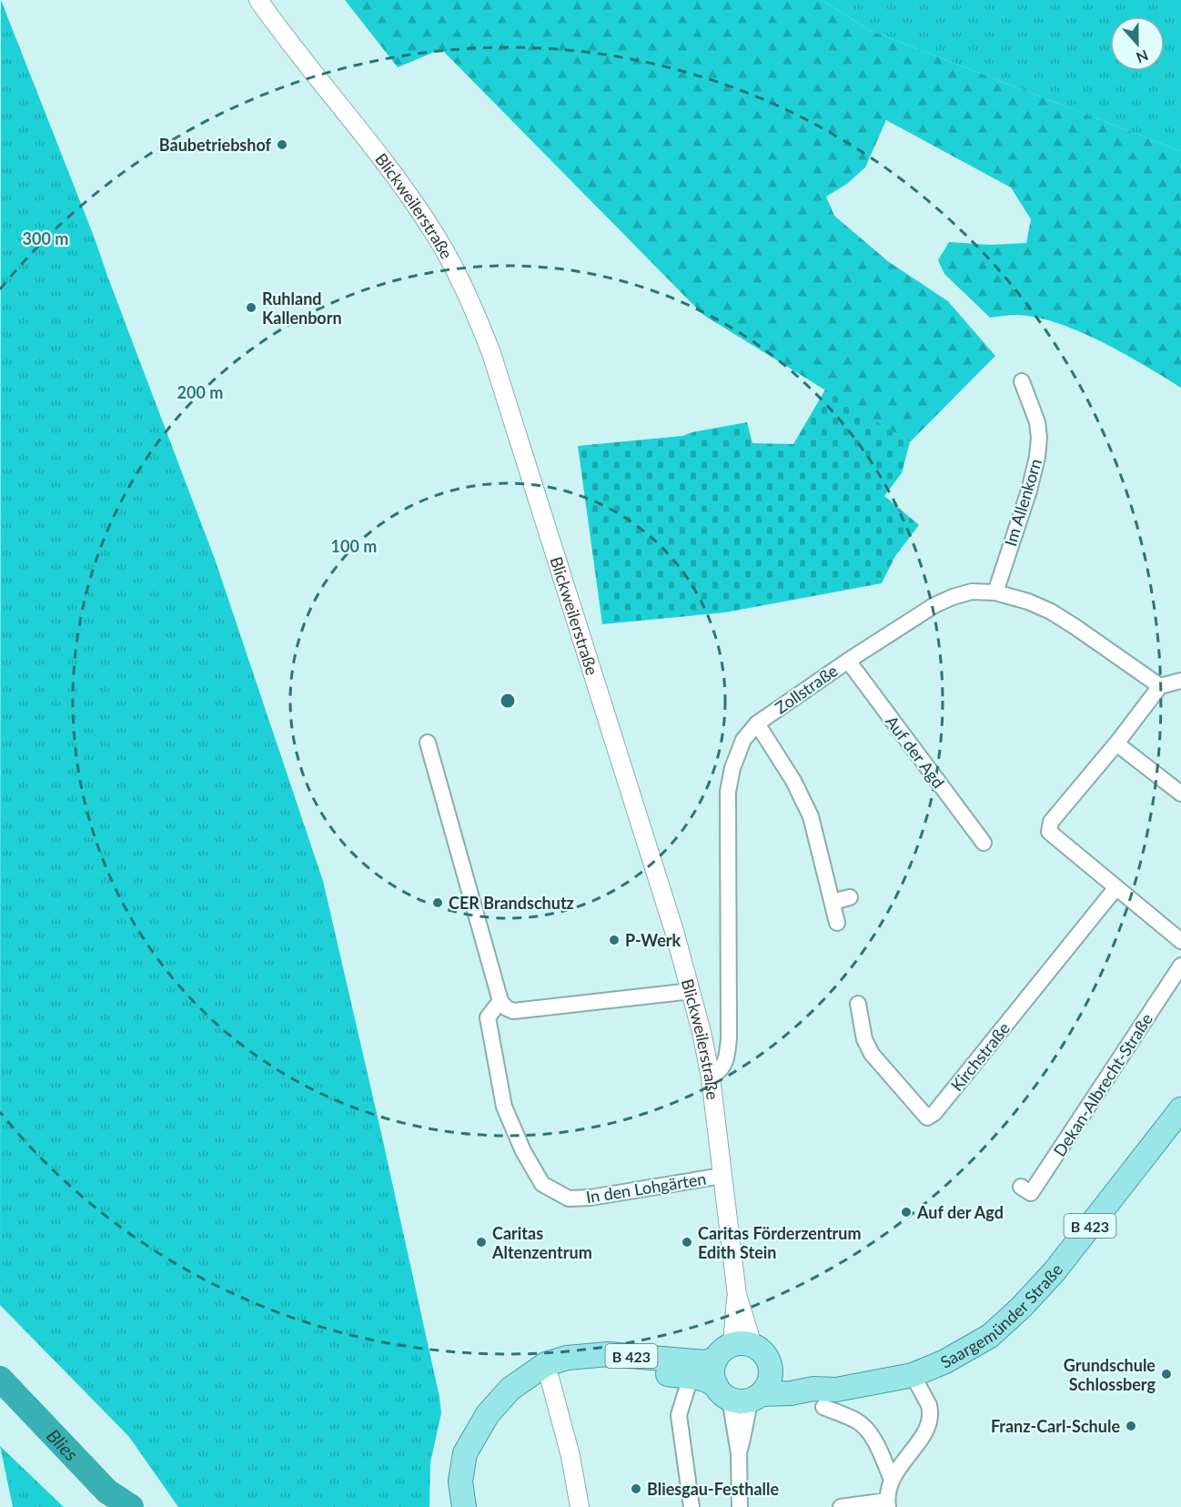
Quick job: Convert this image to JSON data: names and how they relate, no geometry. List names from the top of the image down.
{
  "streets": {
    "main road": ["B 423", "Saargemünder Straße"],
    "street": [
      "Blickweilerstraße",
      "Im Allenkorn",
      "Zollstraße",
      "Auf der Agd",
      "Kirchstraße",
      "Dekan-Albrecht-Straße",
      "In den Lohgärten"
    ]
  },
  "crossings": [
    ["Blickweilerstraße", "Zollstraße"],
    ["Blickweilerstraße", "In den Lohgärten"],
    ["Blickweilerstraße", "B 423"],
    ["Blickweilerstraße", "Saargemünder Straße"],
    ["Im Allenkorn", "Zollstraße"],
    ["Zollstraße", "Auf der Agd"],
    ["B 423", "Saargemünder Straße"]
  ],
  "water": ["Blies"],
  "places": [
    "Baubetriebshof",
    "Ruhland Kallenborn",
    "CER Brandschutz",
    "P-Werk",
    "Auf der Agd",
    "Caritas Altenzentrum",
    "Caritas Förderzentrum Edith Stein",
    "Grundschule Schlossberg",
    "Franz-Carl-Schule",
    "Bliesgau-Festhalle"
  ],
  "north": "bottom",
  "rings": ["300 m", "200 m", "100 m"]
}
